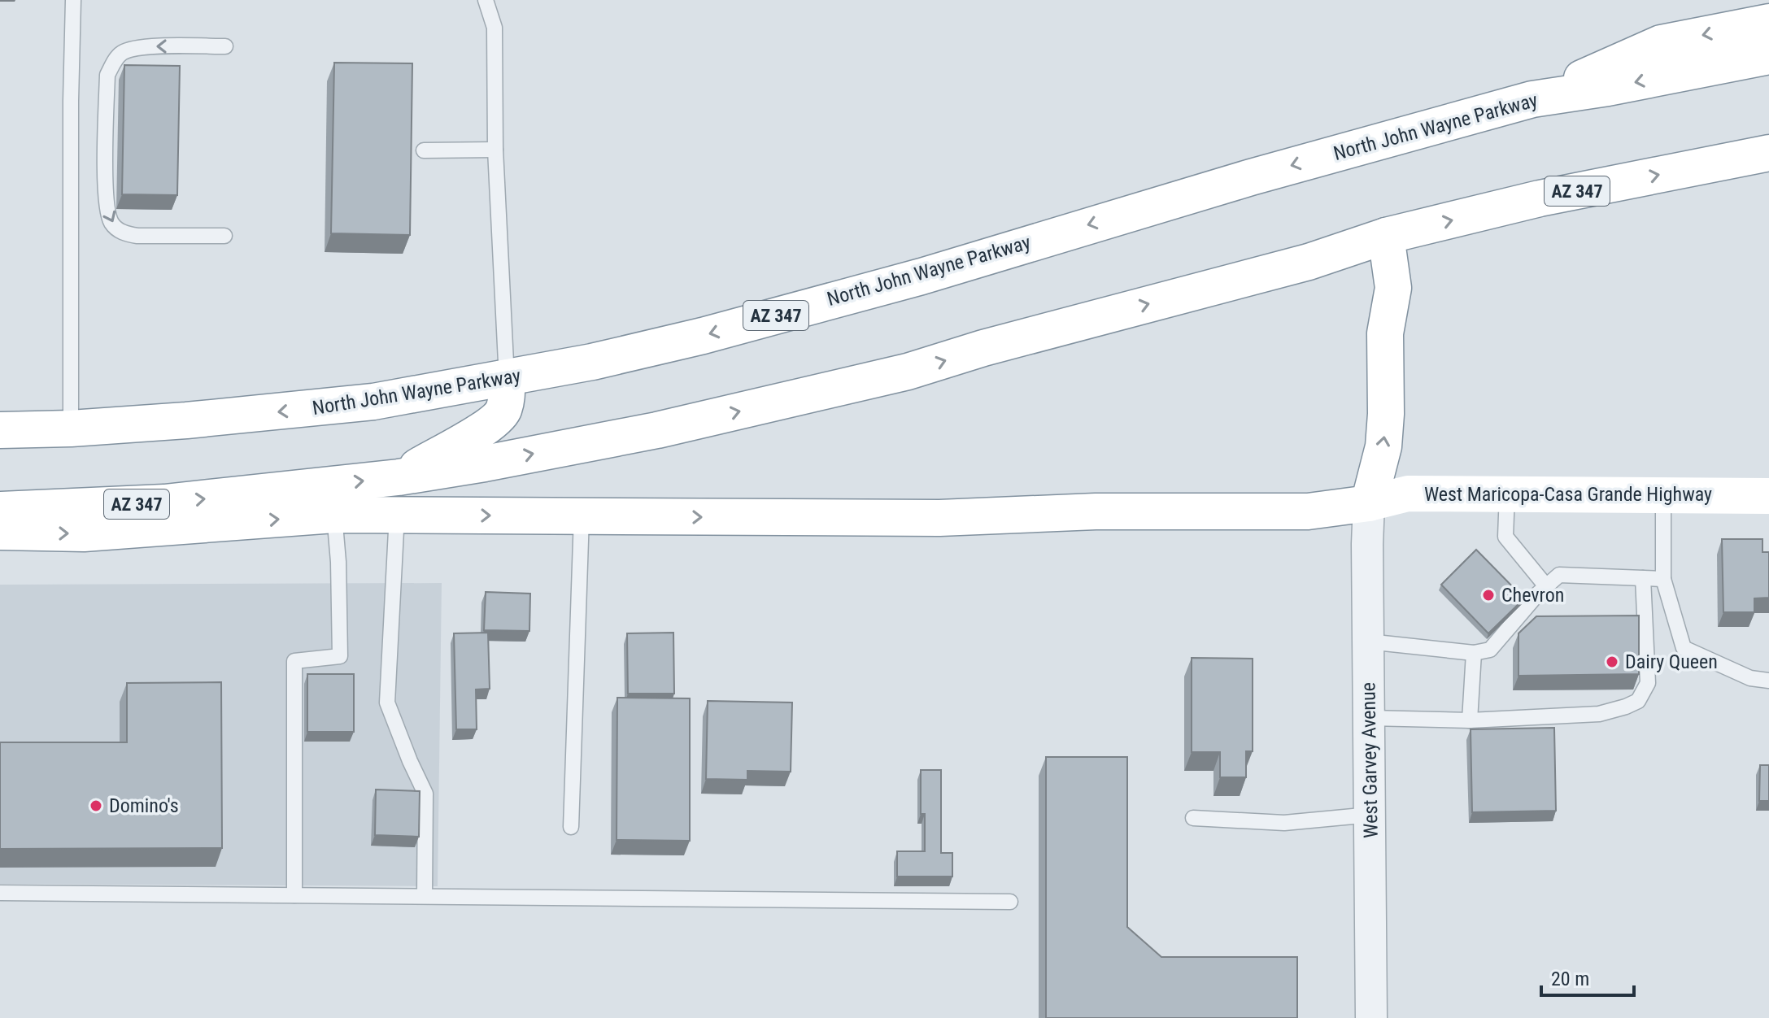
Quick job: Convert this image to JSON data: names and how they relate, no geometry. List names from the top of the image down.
{
  "streets": {
    "main road": ["North John Wayne Parkway", "AZ 347", "West Maricopa-Casa Grande Highway"],
    "street": ["West Garvey Avenue"]
  },
  "crossings": [
    ["West Maricopa-Casa Grande Highway", "West Garvey Avenue"]
  ],
  "places": ["Chevron", "Dairy Queen", "Domino's"],
  "scale_bar": "20 m"
}
